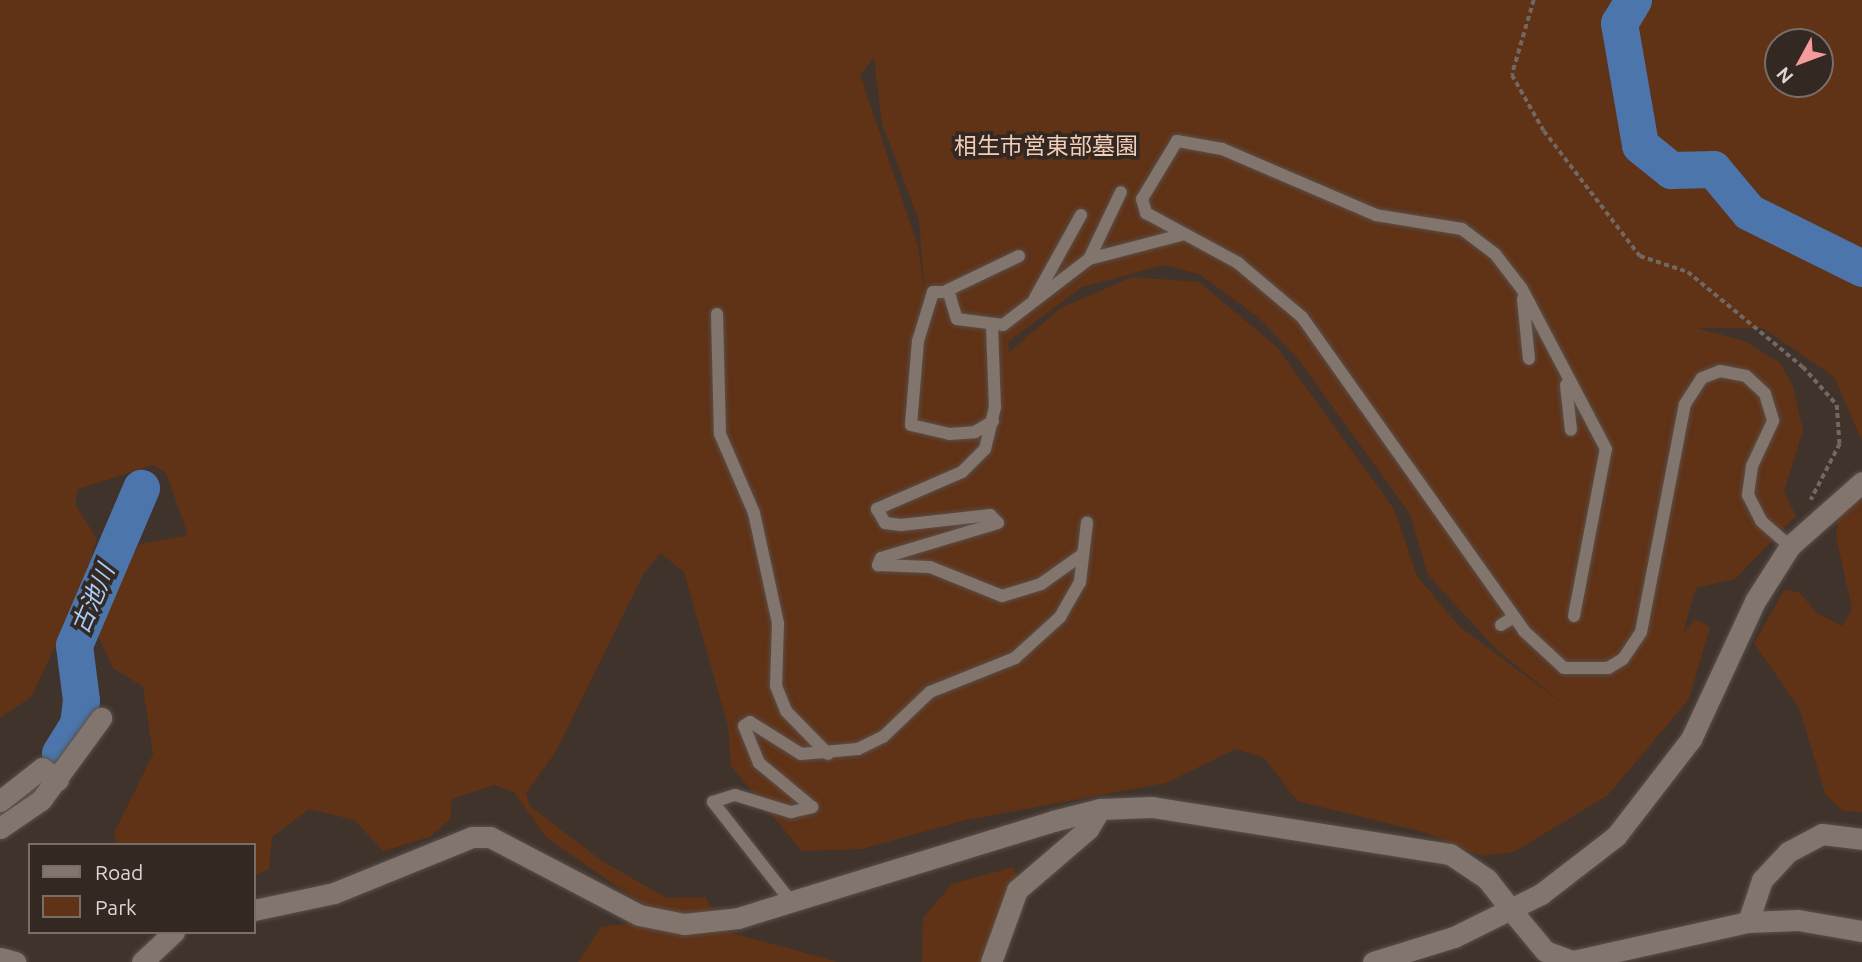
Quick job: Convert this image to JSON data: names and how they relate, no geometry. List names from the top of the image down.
{
  "water": ["古池川"],
  "parks": ["相生市営東部墓園"],
  "legend": ["Road", "Park"],
  "north": "bottom left"
}
